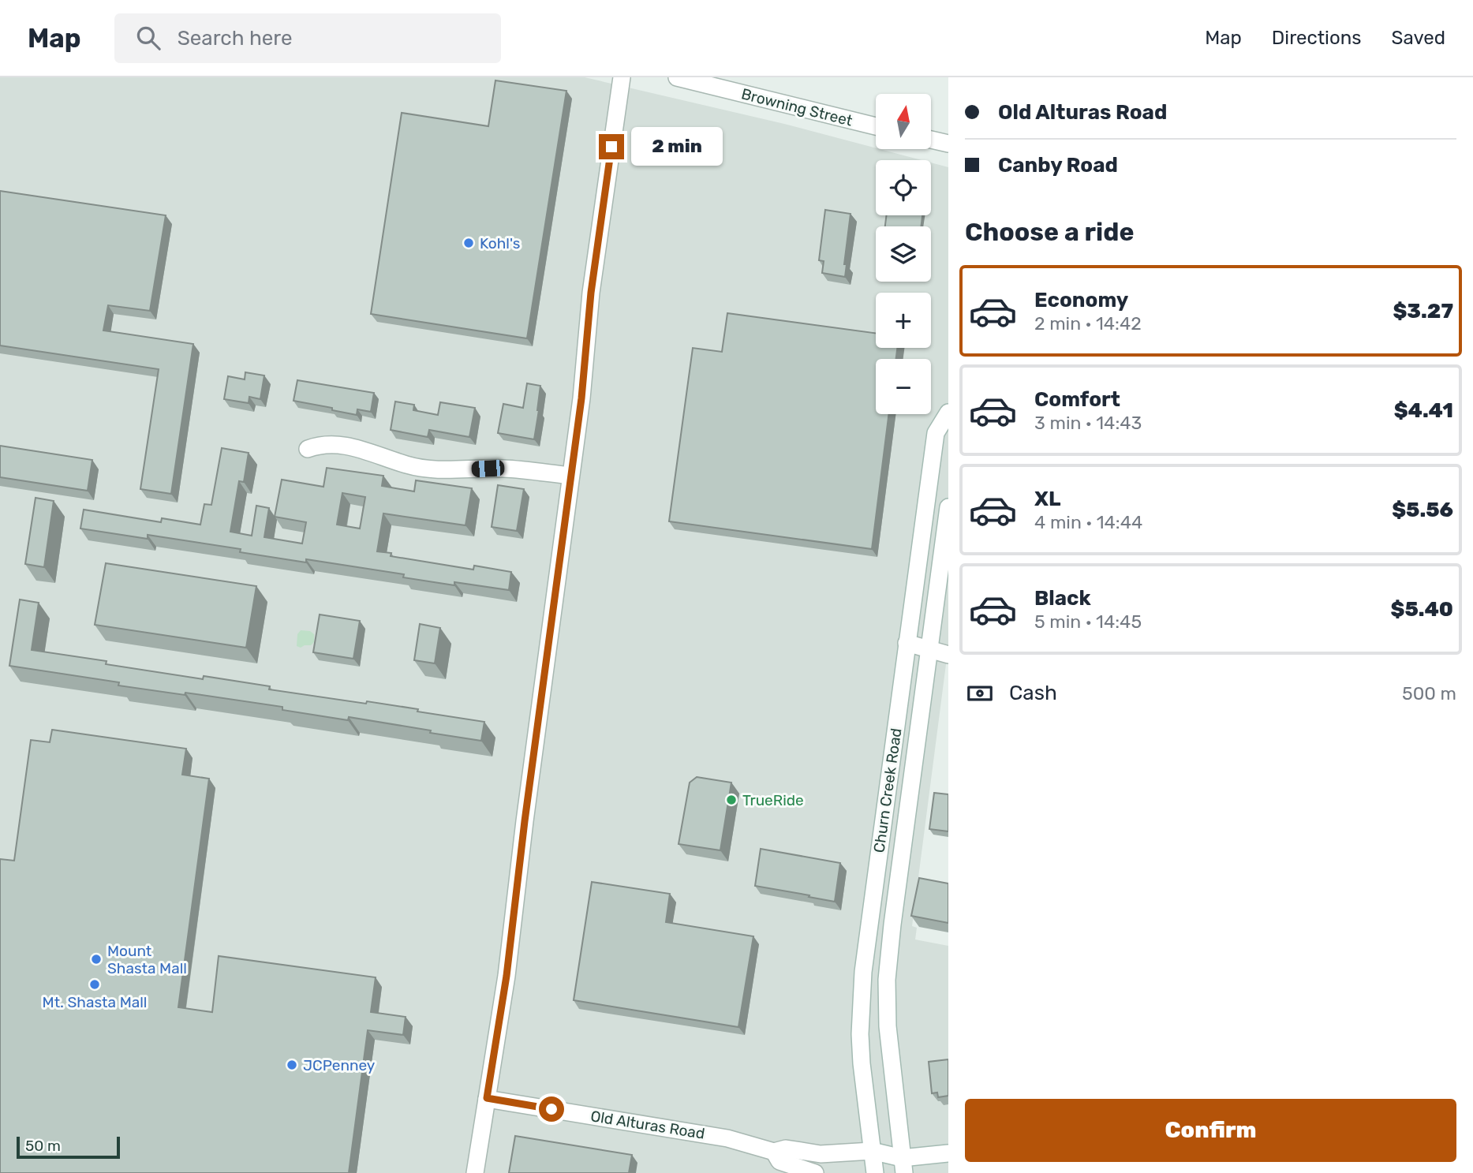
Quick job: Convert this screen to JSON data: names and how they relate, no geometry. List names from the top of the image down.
{
  "streets": {
    "street": ["Browning Street", "Churn Creek Road", "Old Alturas Road"]
  },
  "crossings": [
    ["Churn Creek Road", "Old Alturas Road"]
  ],
  "places": [
    "Kohl's",
    "TrueRide",
    "Mount Shasta Mall",
    "Mt. Shasta Mall",
    "JCPenney"
  ],
  "scale_bar": "50 m",
  "north": "top",
  "page": {
    "header": "Map",
    "search": "Search here",
    "nav": ["Map", "Directions", "Saved"],
    "banner": ["Old Alturas Road", "Canby Road"],
    "map_buttons": ["+", "−"],
    "bubble": "2 min",
    "heading": "Choose a ride",
    "list": [
      {
        "name": "Economy",
        "note": "2 min · 14:42",
        "value": "$3.27"
      },
      {
        "name": "Comfort",
        "note": "3 min · 14:43",
        "value": "$4.41"
      },
      {
        "name": "XL",
        "note": "4 min · 14:44",
        "value": "$5.56"
      },
      {
        "name": "Black",
        "note": "5 min · 14:45",
        "value": "$5.40"
      }
    ],
    "pay": ["Cash", "500 m"],
    "buttons": "Confirm",
    "scale": "50 m"
  }
}
